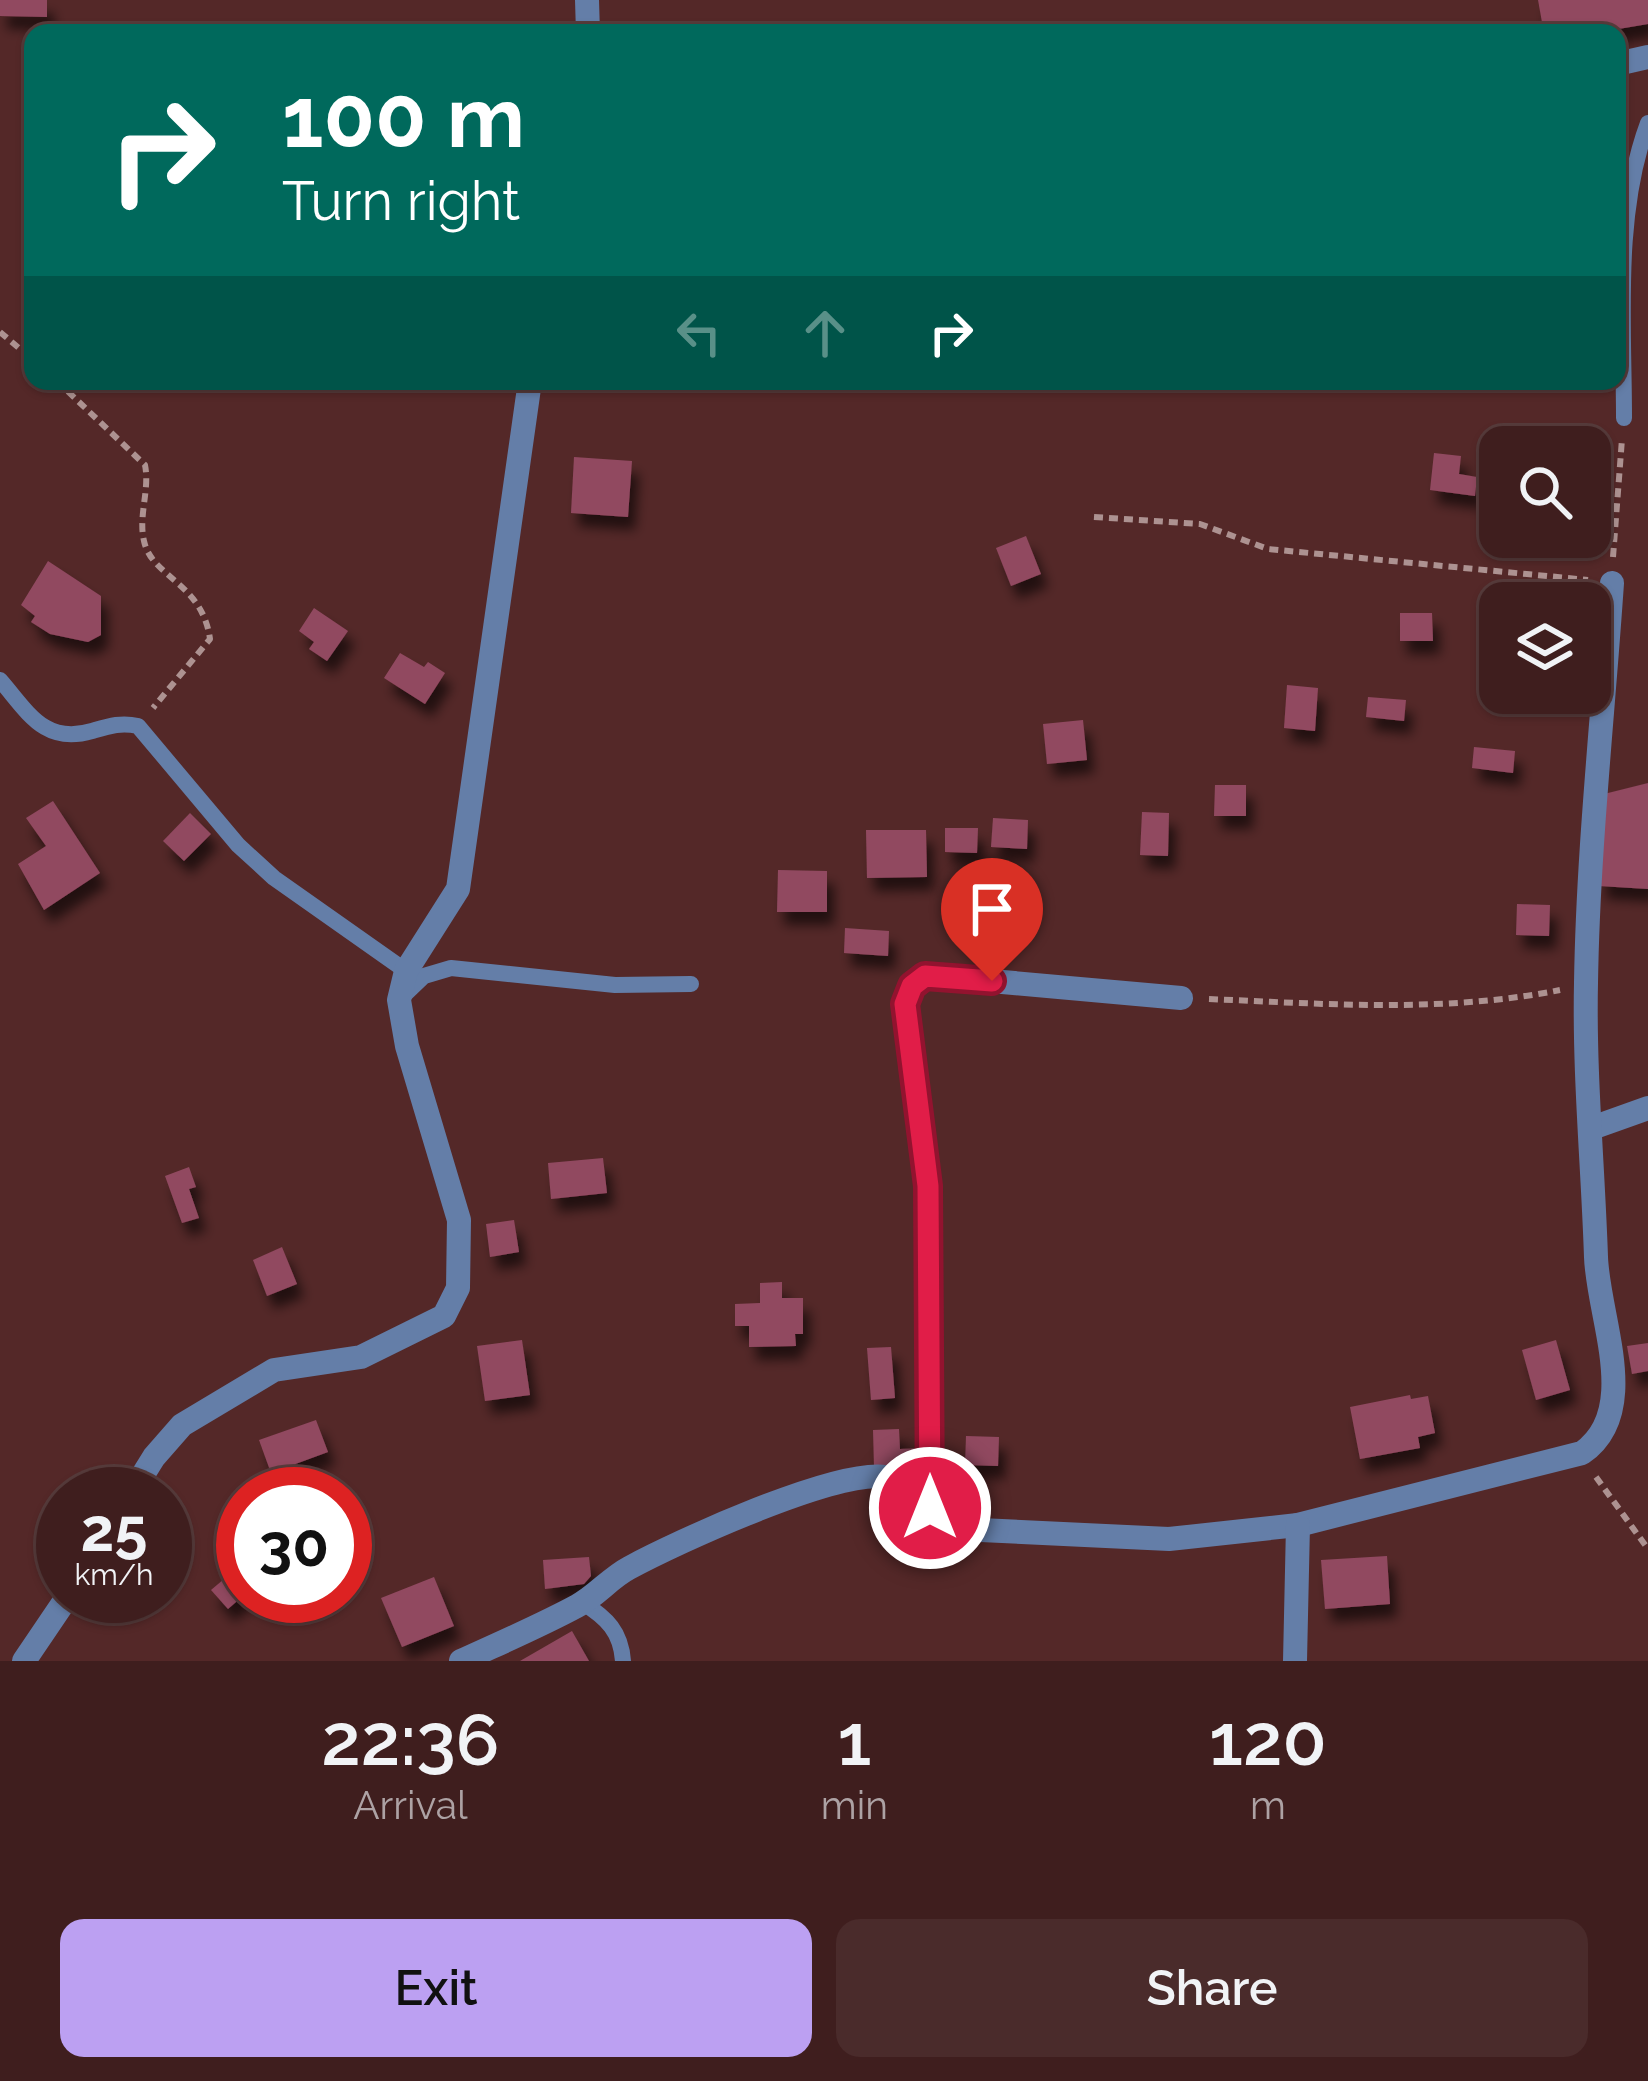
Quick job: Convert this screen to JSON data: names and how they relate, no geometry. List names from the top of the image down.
{
  "page": {
    "turn": ["100 m", "Turn right"],
    "speed": "25 km/h",
    "limit": "30",
    "eta": [
      "22:36",
      "Arrival",
      "1",
      "min",
      "120",
      "m"
    ],
    "buttons": ["Exit", "Share"]
  }
}
